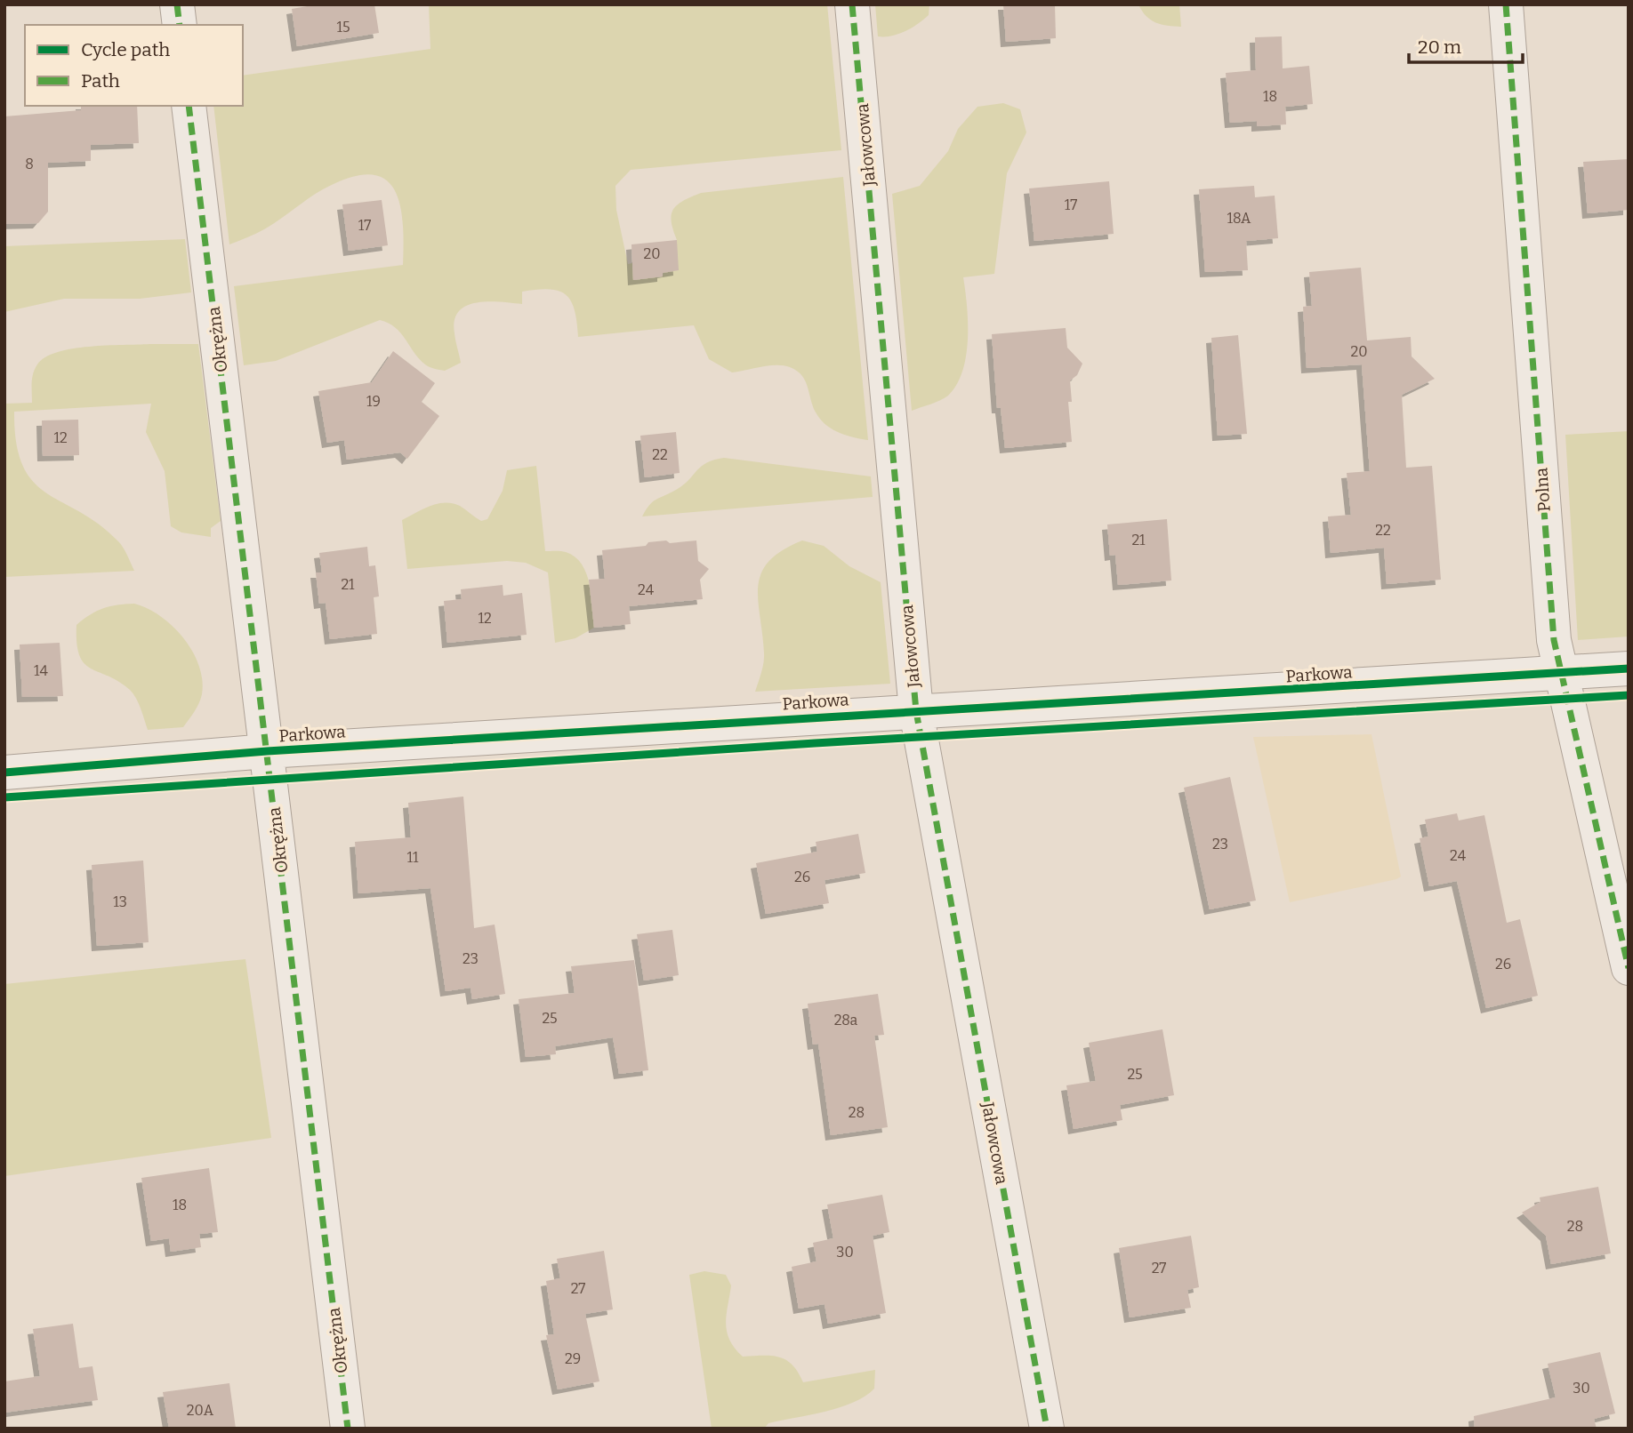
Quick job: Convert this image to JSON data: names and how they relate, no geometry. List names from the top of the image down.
{
  "streets": {
    "street": [
      "Jałowcowa",
      "Okrężna",
      "Polna",
      "Parkowa"
    ]
  },
  "crossings": [
    ["Jałowcowa", "Parkowa"],
    ["Okrężna", "Parkowa"],
    ["Polna", "Parkowa"]
  ],
  "house_numbers": [
    "15",
    "18",
    "8",
    "17",
    "18A",
    "17",
    "20",
    "20",
    "19",
    "12",
    "22",
    "22",
    "21",
    "21",
    "24",
    "12",
    "14",
    "23",
    "24",
    "11",
    "26",
    "13",
    "23",
    "26",
    "25",
    "28a",
    "25",
    "28",
    "18",
    "28",
    "30",
    "27",
    "27",
    "29",
    "30",
    "20A"
  ],
  "legend": ["Cycle path", "Path"],
  "scale_bar": "20 m"
}
